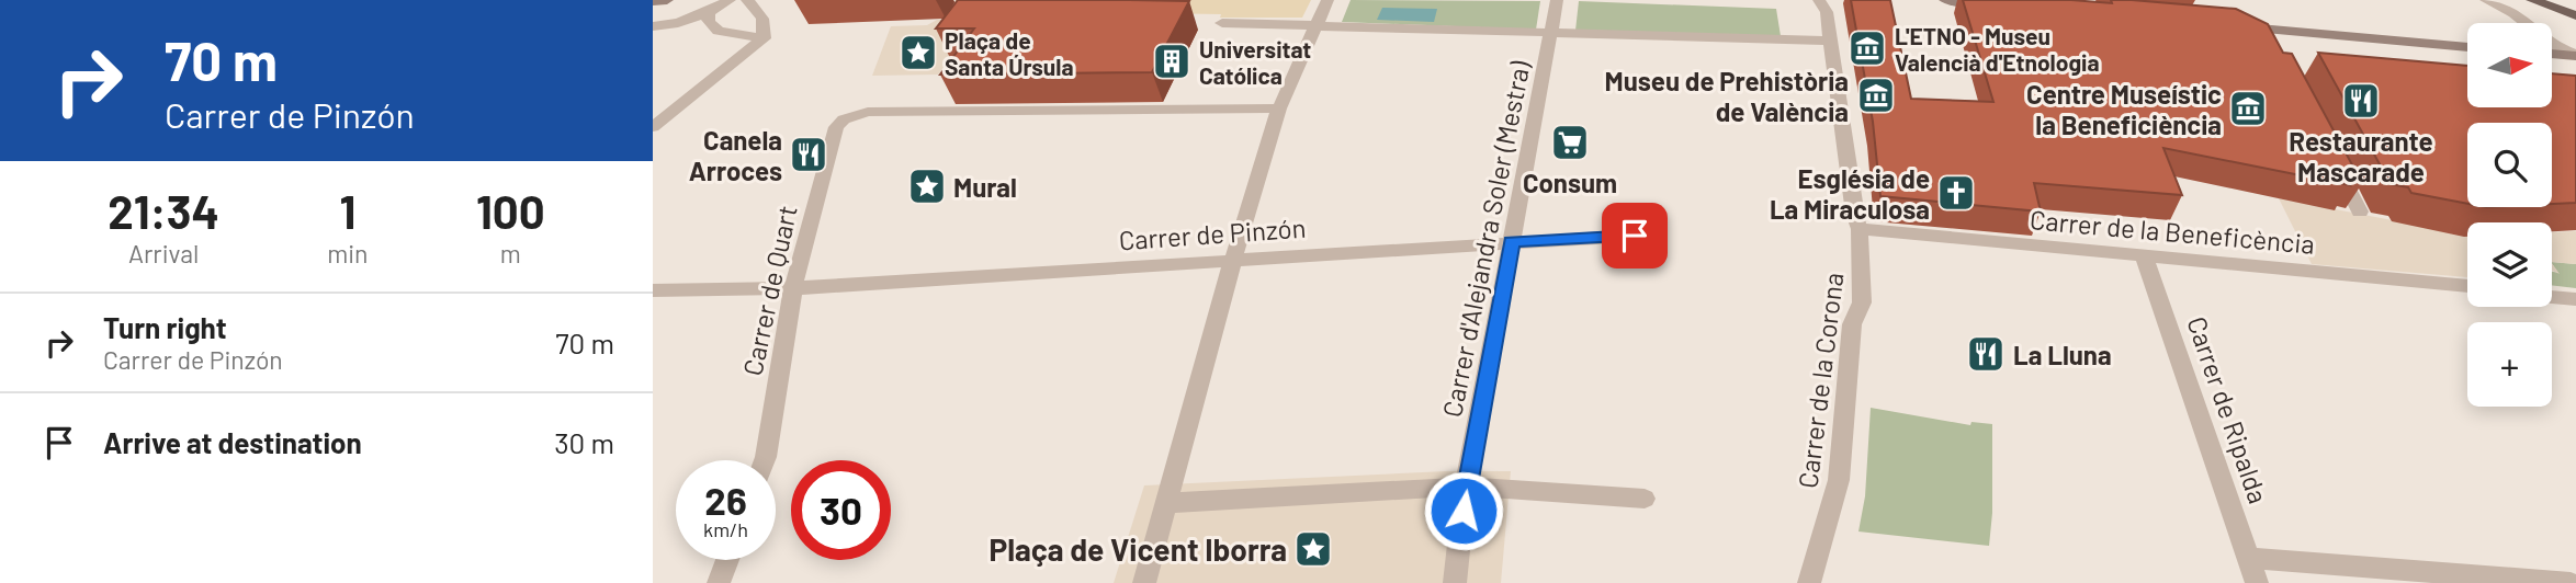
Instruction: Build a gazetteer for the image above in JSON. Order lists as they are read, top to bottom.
{
  "streets": {
    "street": [
      "Carrer de la Beneficència",
      "Carrer de Pinzón",
      "Carrer d'Alejandra Soler (Mestra)",
      "Carrer de Quart",
      "Carrer de la Corona",
      "Carrer de Ripalda"
    ]
  },
  "crossings": [
    ["Carrer de la Beneficència", "Carrer de la Corona"],
    ["Carrer de la Beneficència", "Carrer de Ripalda"],
    ["Carrer de Pinzón", "Carrer d'Alejandra Soler (Mestra)"],
    ["Carrer de Pinzón", "Carrer de Quart"]
  ],
  "places": {
    "museum": ["L'ETNO - Museu Valencià d'Etnologia", "Museu de Prehistòria de València", "Centre Museístic la Beneficiència"],
    "place": ["Plaça de Santa Úrsula", "Mural", "Plaça de Vicent Iborra"],
    "building": ["Universitat Católica"],
    "restaurant": ["Restaurante Mascarade", "Canela Arroces", "La Lluna"],
    "supermarket": ["Consum"],
    "church": ["Església de La Miraculosa"]
  },
  "north": "right",
  "page": {
    "turn": ["70 m", "Carrer de Pinzón"],
    "map_buttons": "+",
    "eta": [
      "21:34",
      "Arrival",
      "1",
      "min",
      "100",
      "m"
    ],
    "list": [
      {
        "name": "Turn right",
        "note": "Carrer de Pinzón",
        "value": "70 m"
      },
      {
        "name": "Arrive at destination",
        "value": "30 m"
      }
    ],
    "speed": "26 km/h",
    "limit": "30"
  }
}
